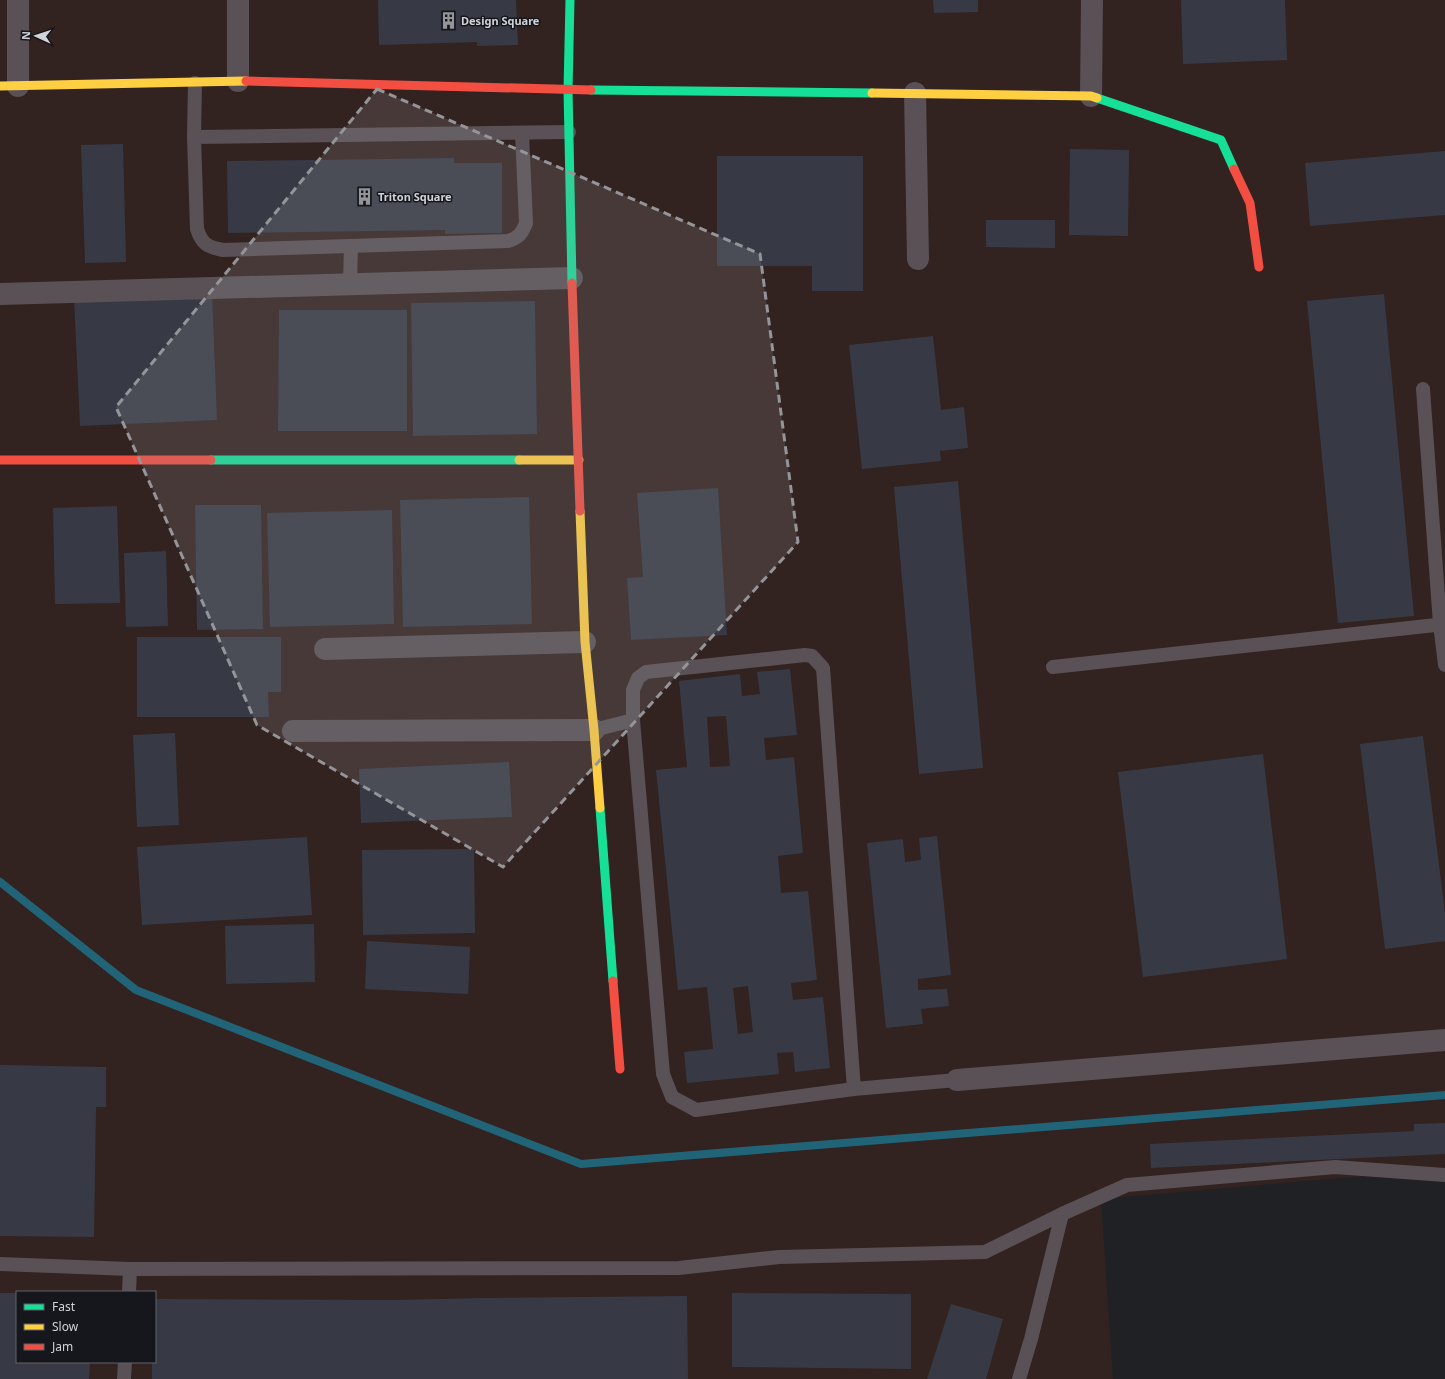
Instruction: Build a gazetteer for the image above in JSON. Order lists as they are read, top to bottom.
{
  "places": {
    "building": ["Design Square", "Triton Square"]
  },
  "legend": ["Fast", "Slow", "Jam"],
  "north": "left"
}
